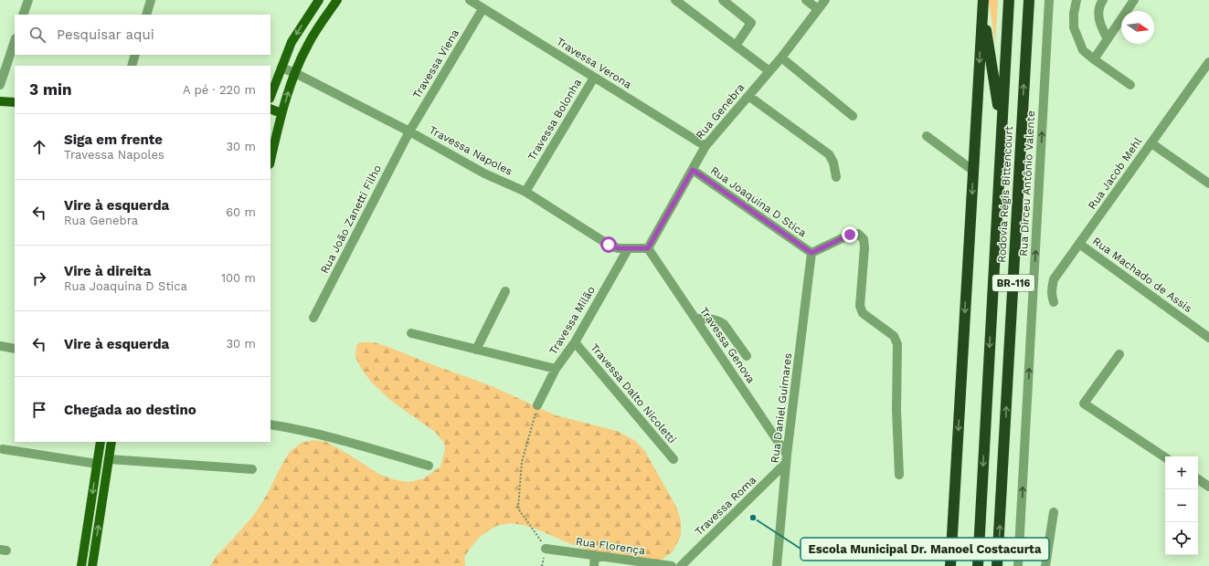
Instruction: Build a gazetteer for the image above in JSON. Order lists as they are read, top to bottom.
{
  "streets": {
    "highway": ["Rodovia Régis Bittencourt", "BR-116"],
    "street": [
      "Travessa Verona",
      "Travessa Viena",
      "Rua Genebra",
      "Travessa Bolonha",
      "Travessa Napoles",
      "Rua Jacob Mehl",
      "Rua Dirceu Antônio Valente",
      "Rua Joaquina D Stica",
      "Rua João Zanetti Filho",
      "Rua Machado de Assis",
      "Travessa Milão",
      "Travessa Genova",
      "Travessa Dalto Nicoletti",
      "Rua Daniel Guimares",
      "Travessa Roma",
      "Rua Florença"
    ]
  },
  "crossings": [
    ["Travessa Verona", "Travessa Viena"],
    ["Travessa Verona", "Rua Genebra"],
    ["Travessa Verona", "Travessa Bolonha"],
    ["Travessa Viena", "Travessa Napoles"],
    ["Travessa Viena", "Rua João Zanetti Filho"],
    ["Rua Genebra", "Travessa Napoles"],
    ["Rua Genebra", "Rua Joaquina D Stica"],
    ["Rua Genebra", "Travessa Genova"],
    ["Travessa Bolonha", "Travessa Napoles"],
    ["Travessa Napoles", "Rua João Zanetti Filho"],
    ["Travessa Napoles", "Travessa Milão"],
    ["Travessa Napoles", "Travessa Genova"],
    ["Rua Jacob Mehl", "Rua Machado de Assis"],
    ["Rua Joaquina D Stica", "Rua Daniel Guimares"],
    ["Travessa Milão", "Travessa Dalto Nicoletti"],
    ["Travessa Genova", "Rua Daniel Guimares"],
    ["Travessa Genova", "Travessa Roma"],
    ["Rua Daniel Guimares", "Travessa Roma"]
  ],
  "one_way": ["Rua Dirceu Antônio Valente"],
  "places": ["Escola Municipal Dr. Manoel Costacurta"],
  "north": "right",
  "page": {
    "search": "Pesquisar aqui",
    "heading": ["3 min", "A pé · 220 m"],
    "list": [
      ["Siga em frente", "Travessa Napoles", "30 m"],
      ["Vire à esquerda", "Rua Genebra", "60 m"],
      ["Vire à direita", "Rua Joaquina D Stica", "100 m"],
      ["Vire à esquerda", "30 m"],
      "Chegada ao destino"
    ],
    "map_buttons": ["+", "−"]
  }
}
